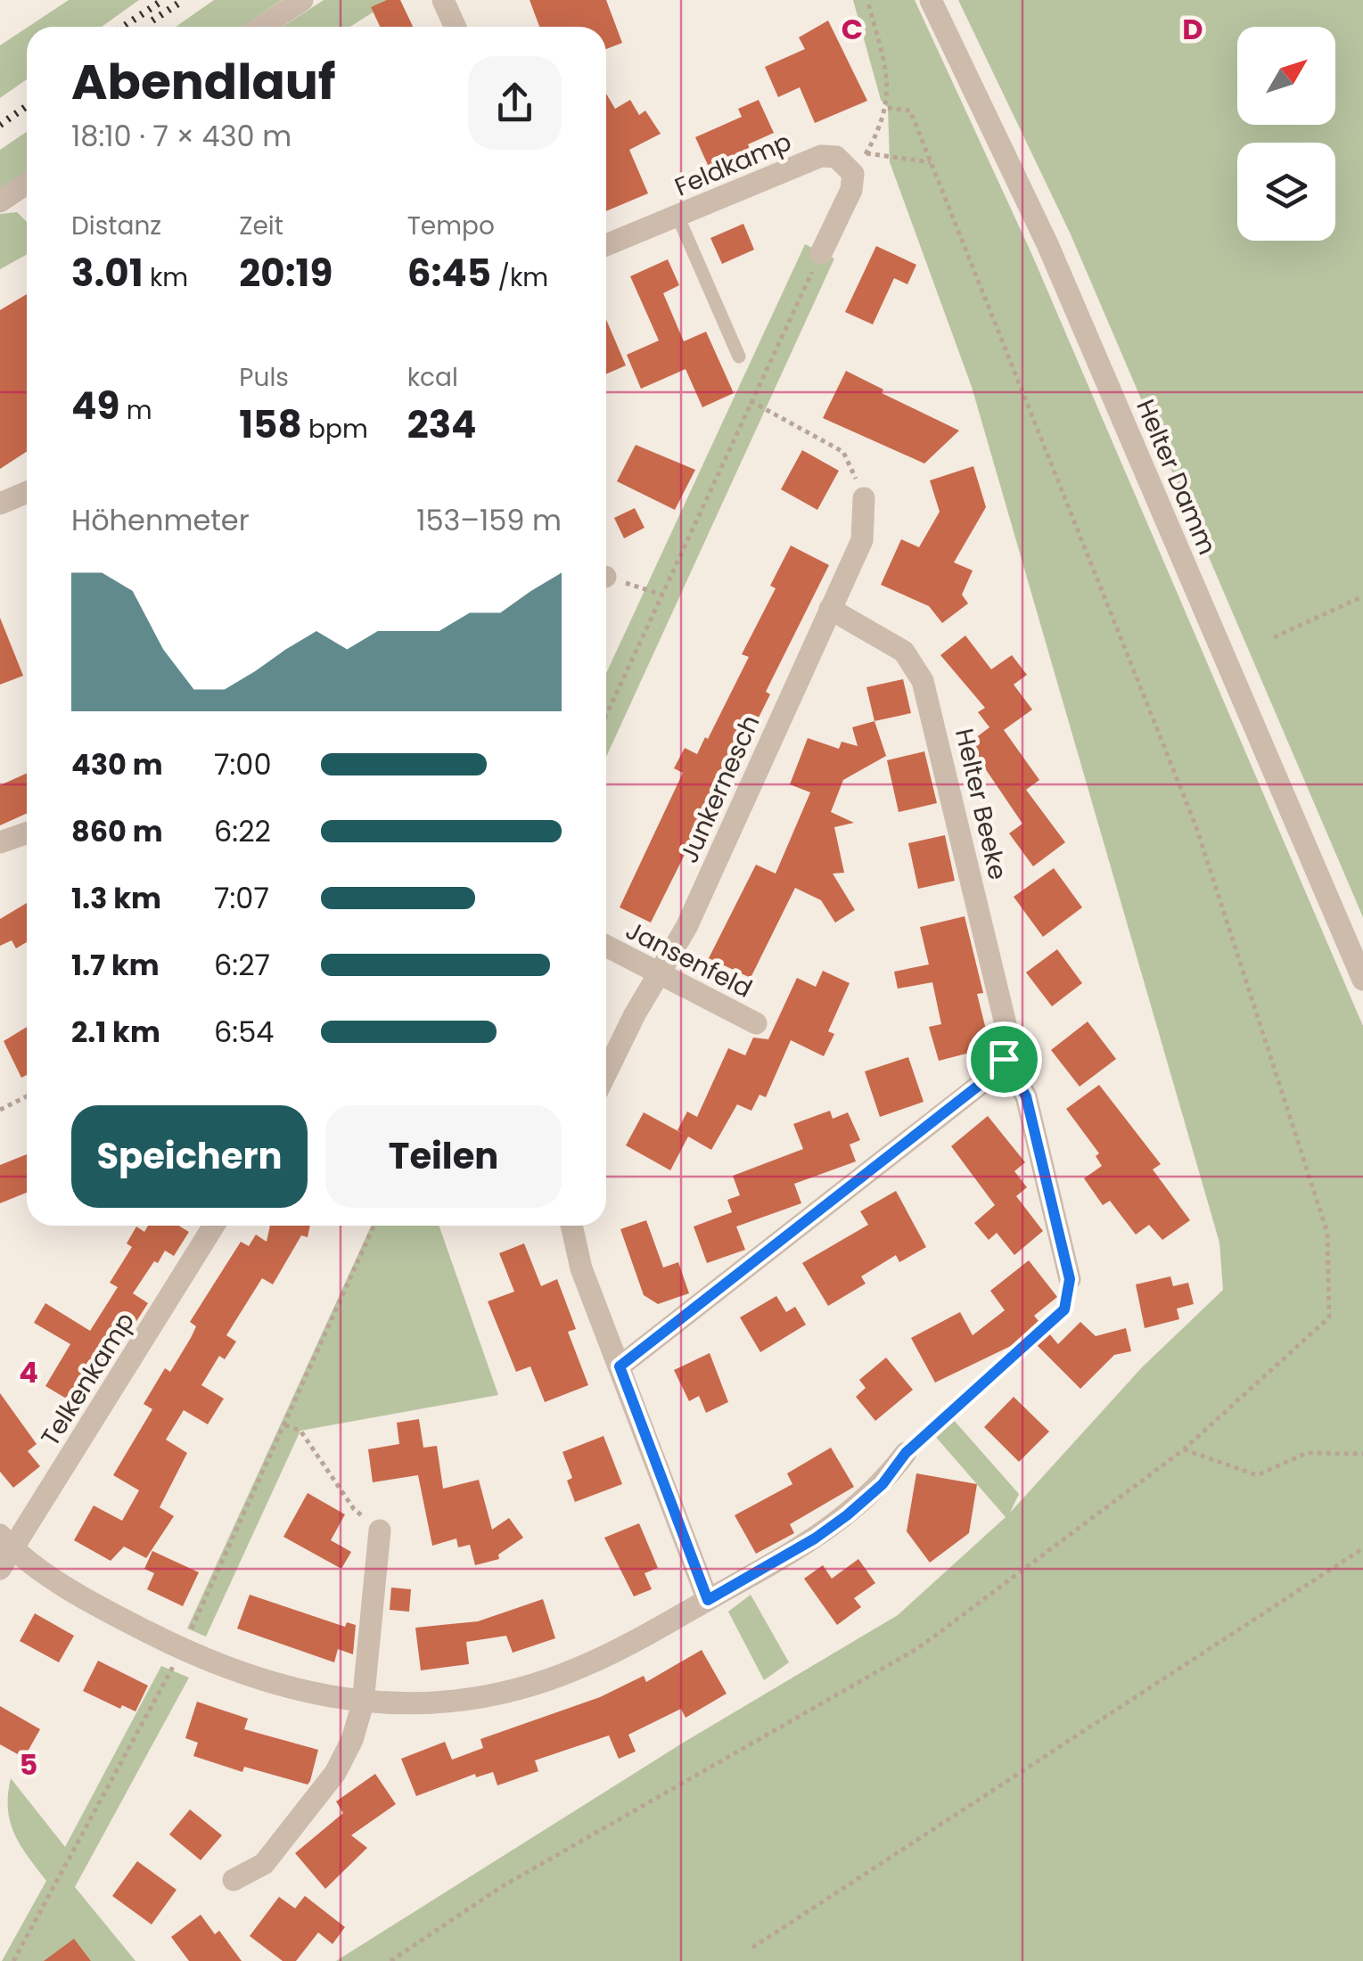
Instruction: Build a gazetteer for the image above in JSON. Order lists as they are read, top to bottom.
{
  "streets": {
    "street": [
      "Feldkamp",
      "Helter Damm",
      "Junkernesch",
      "Helter Beeke",
      "Jansenfeld",
      "Telkenkamp"
    ]
  },
  "crossings": [
    ["Junkernesch", "Helter Beeke"],
    ["Junkernesch", "Jansenfeld"]
  ],
  "north": "top right",
  "page": {
    "heading": ["Abendlauf", "18:10 · 7 × 430 m"],
    "stats": [
      ["Distanz", "3.01 km"],
      ["Zeit", "20:19"],
      ["Tempo", "6:45 /km"],
      ["49 m"],
      ["Puls", "158 bpm"],
      ["kcal", "234"]
    ],
    "chart": ["Höhenmeter", "153–159 m"],
    "list": [
      {
        "name": "430 m",
        "note": "7:00"
      },
      {
        "name": "860 m",
        "note": "6:22"
      },
      {
        "name": "1.3 km",
        "note": "7:07"
      },
      {
        "name": "1.7 km",
        "note": "6:27"
      },
      {
        "name": "2.1 km",
        "note": "6:54"
      }
    ],
    "buttons": ["Speichern", "Teilen"]
  },
  "grid": {
    "columns": ["C", "D"],
    "rows": ["4", "5"]
  }
}
